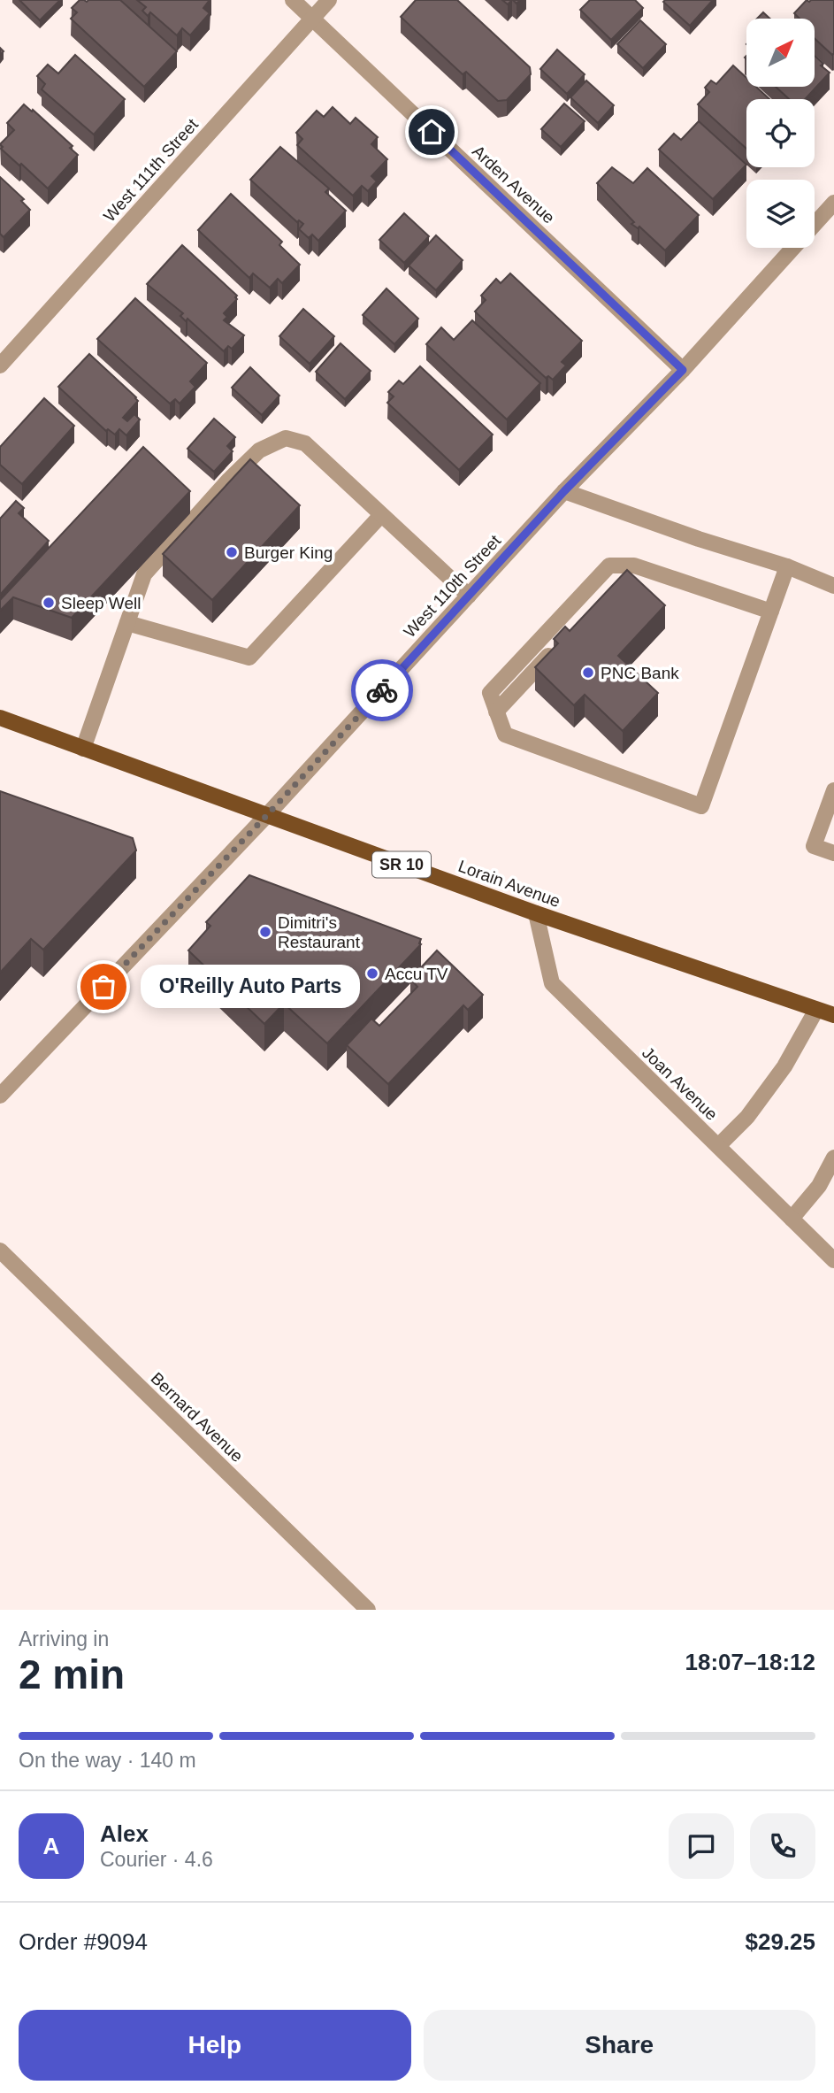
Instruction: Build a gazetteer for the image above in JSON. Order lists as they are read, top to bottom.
{
  "streets": {
    "main road": ["SR 10", "Lorain Avenue"],
    "street": [
      "West 111th Street",
      "Arden Avenue",
      "West 110th Street",
      "Joan Avenue",
      "Bernard Avenue"
    ]
  },
  "crossings": [
    ["West 111th Street", "Arden Avenue"],
    ["Arden Avenue", "West 110th Street"],
    ["West 110th Street", "Lorain Avenue"],
    ["Lorain Avenue", "Joan Avenue"]
  ],
  "places": [
    "Burger King",
    "Sleep Well",
    "PNC Bank",
    "Dimitri's Restaurant",
    "Accu TV",
    "O'Reilly Auto Parts"
  ],
  "north": "top right",
  "page": {
    "bubble": "O'Reilly Auto Parts",
    "heading": ["2 min", "Arriving in", "18:07–18:12"],
    "panel": [
      "Alex",
      "Courier · 4.6",
      "Order #9094",
      "$29.25"
    ],
    "bar": "On the way · 140 m",
    "round": "A",
    "buttons": ["Help", "Share"]
  }
}
